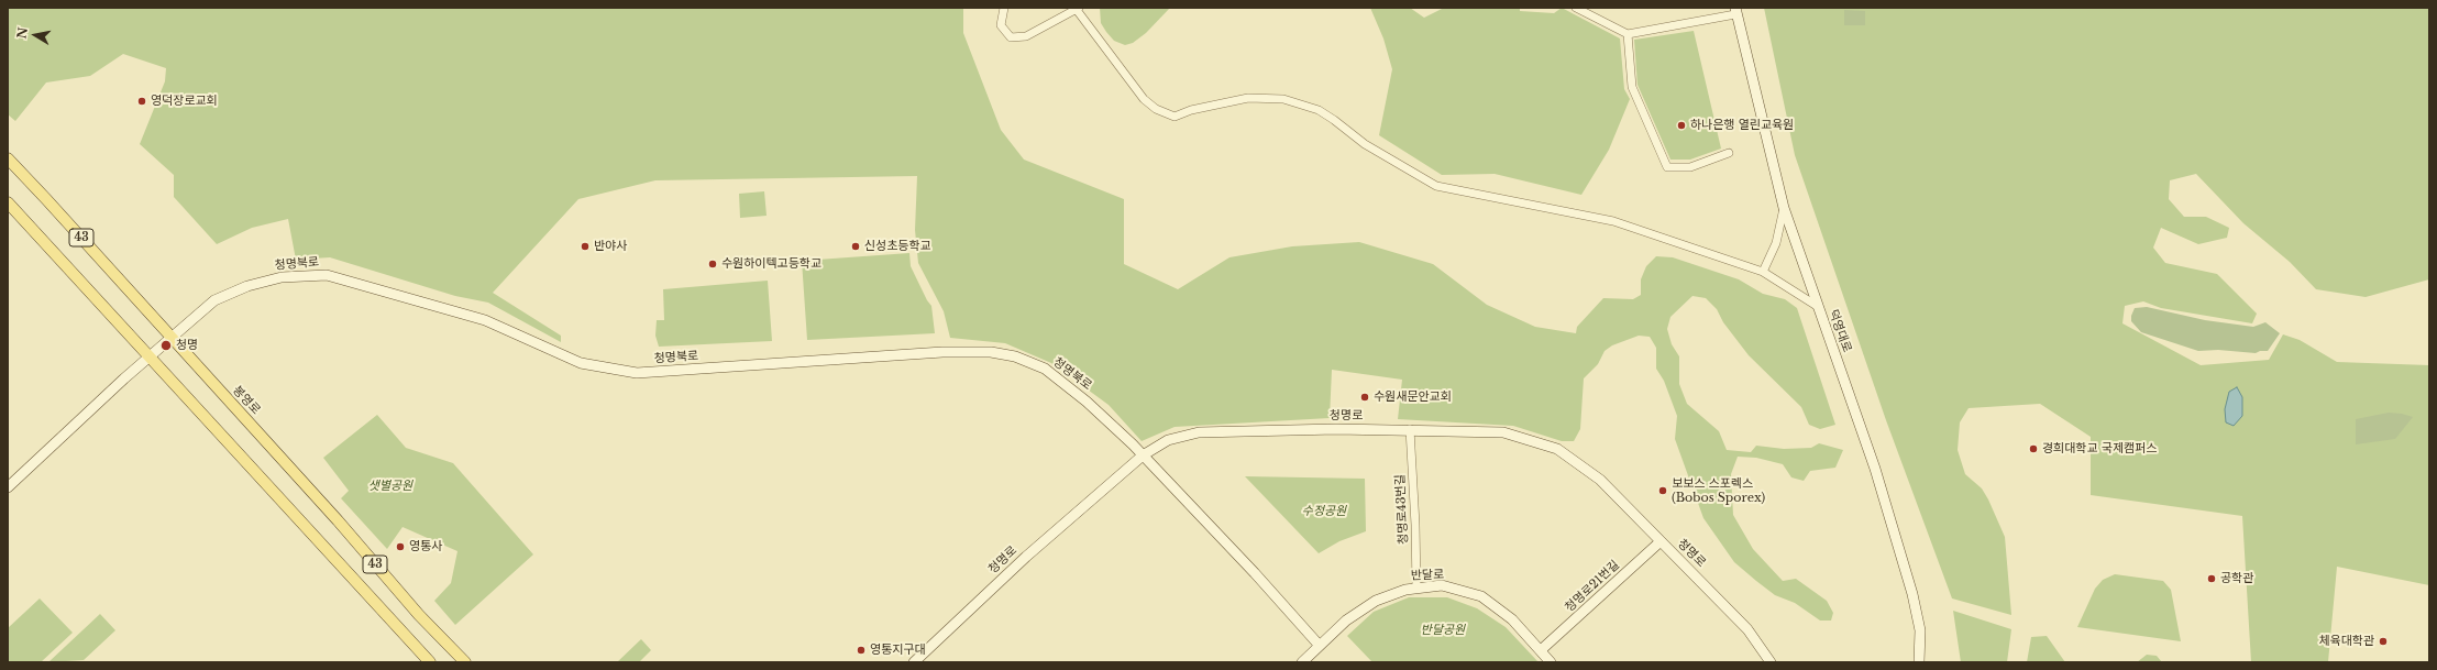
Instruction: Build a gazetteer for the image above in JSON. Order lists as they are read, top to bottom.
{
  "streets": {
    "main road": ["43", "봉영로"],
    "street": [
      "청명북로",
      "덕영대로",
      "청명로",
      "청명로43번길",
      "반달로",
      "청명로21번길"
    ]
  },
  "crossings": [
    ["43", "청명북로"],
    ["청명북로", "봉영로"],
    ["청명북로", "청명로"],
    ["청명북로", "반달로"],
    ["청명로", "청명로43번길"],
    ["청명로", "청명로21번길"],
    ["청명로43번길", "반달로"],
    ["반달로", "청명로21번길"]
  ],
  "parks": ["샛별공원", "수정공원", "반달공원"],
  "places": [
    "영덕장로교회",
    "하나은행 열린교육원",
    "반야사",
    "신성초등학교",
    "수원하이텍고등학교",
    "청명",
    "수원새문안교회",
    "경희대학교 국제캠퍼스",
    "보보스 스포렉스 (Bobos Sporex)",
    "영통사",
    "공학관",
    "체육대학관",
    "영통지구대"
  ],
  "north": "left"
}
